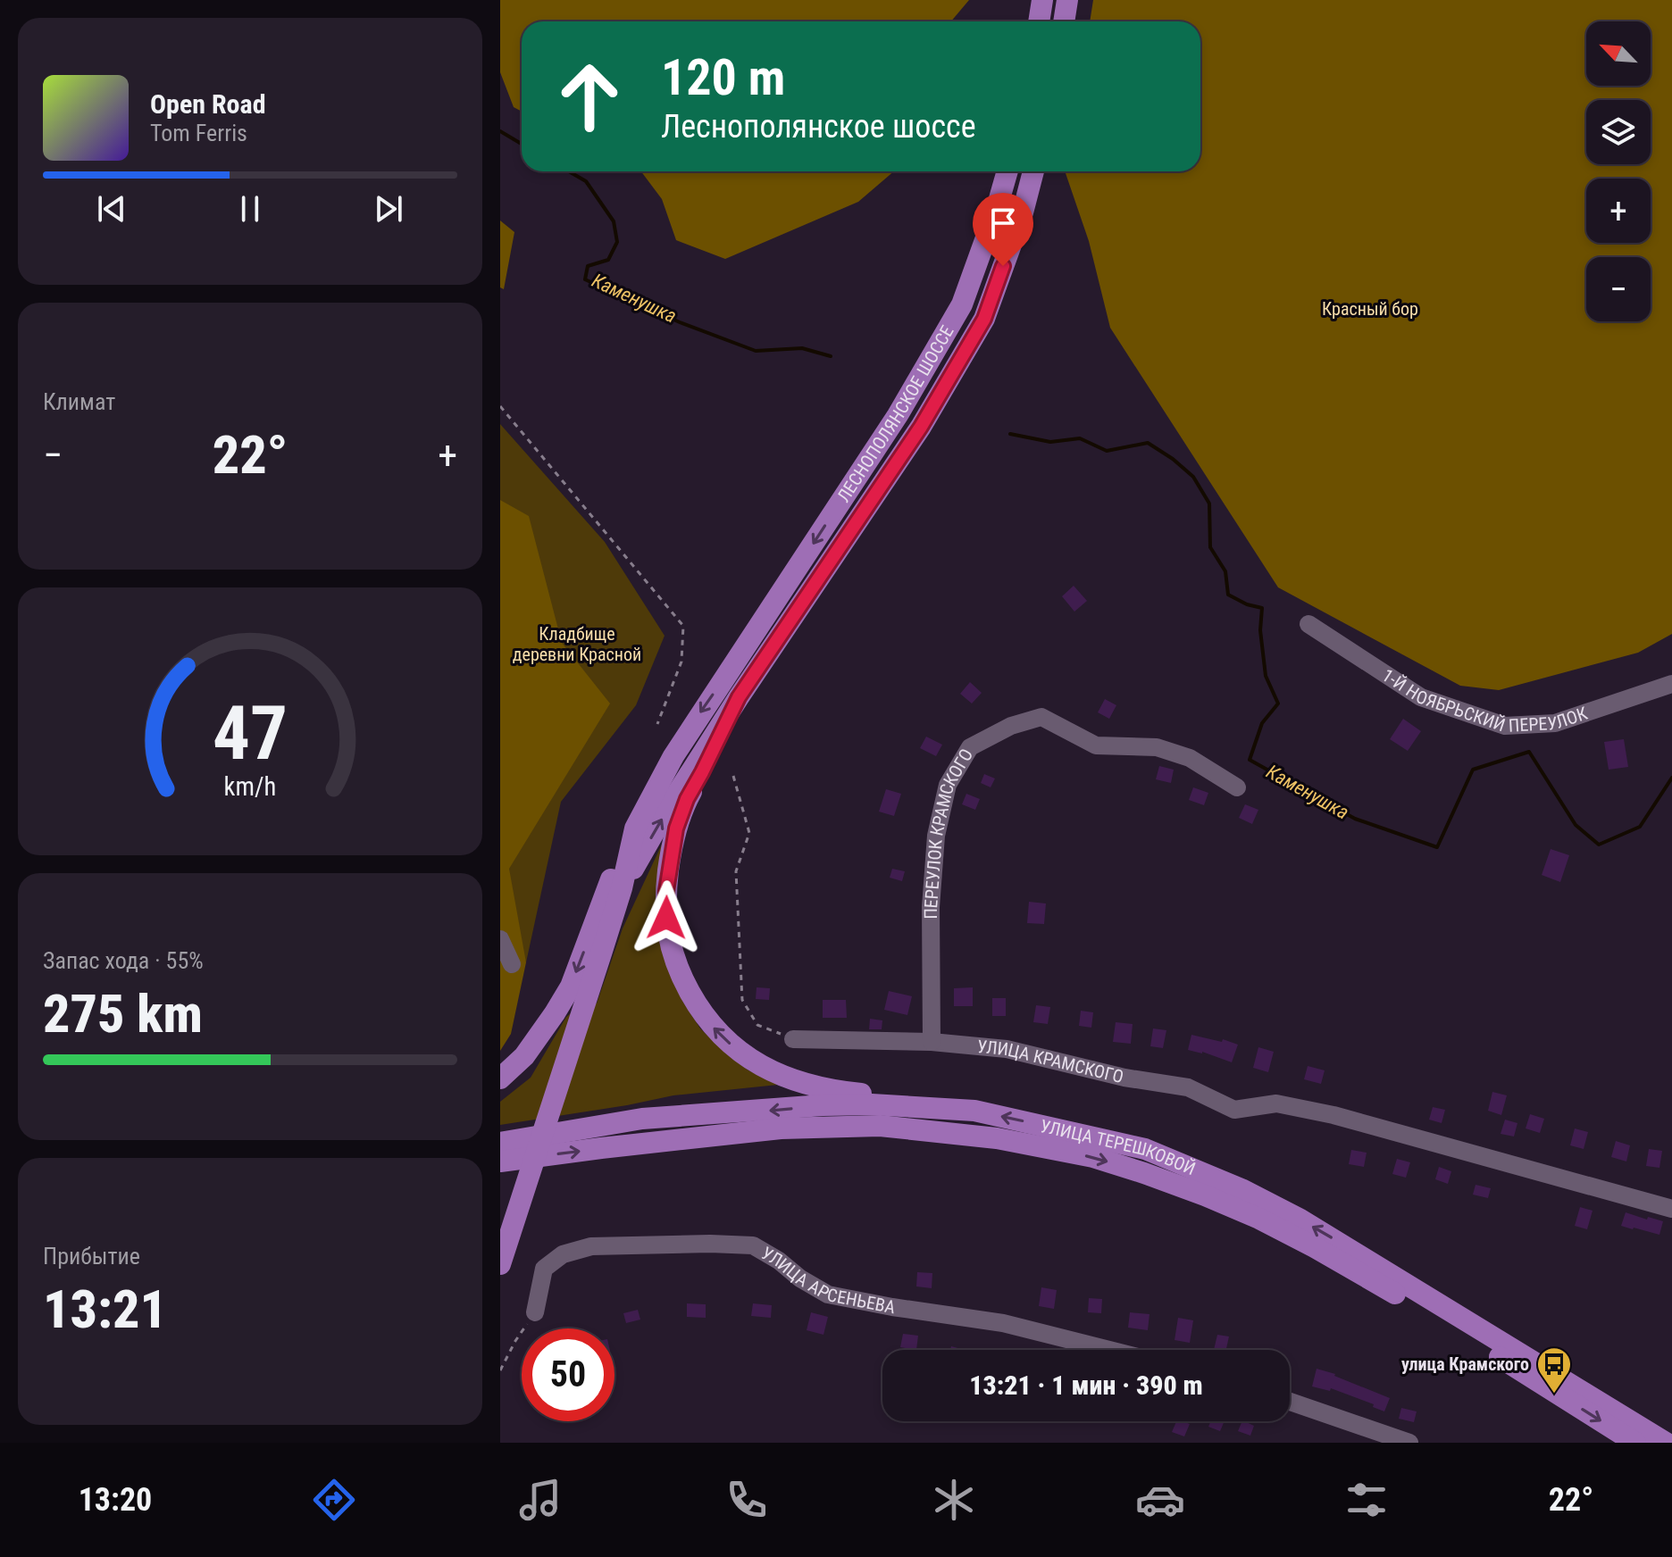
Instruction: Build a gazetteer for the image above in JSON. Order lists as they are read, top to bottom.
{
  "streets": {
    "main road": ["ЛЕСНОПОЛЯНСКОЕ ШОССЕ", "УЛИЦА ТЕРЕШКОВОЙ"],
    "street": [
      "1-Й НОЯБРЬСКИЙ ПЕРЕУЛОК",
      "ПЕРЕУЛОК КРАМСКОГО",
      "УЛИЦА КРАМСКОГО",
      "УЛИЦА АРСЕНЬЕВА"
    ]
  },
  "crossings": [
    ["ПЕРЕУЛОК КРАМСКОГО", "УЛИЦА КРАМСКОГО"]
  ],
  "water": ["Каменушка"],
  "parks": ["Красный бор", "Кладбище деревни Красной"],
  "places": {
    "bus stop": ["улица Крамского"]
  },
  "north": "top left",
  "page": {
    "map_buttons": ["+", "−"],
    "turn": ["120 m", "Леснополянское шоссе"],
    "song": ["Open Road", "Tom Ferris"],
    "tile": [
      "Климат",
      ["Запас хода · 55%", "275 km"],
      ["Прибытие", "13:21"]
    ],
    "heat": ["−", "22°", "+"],
    "limit": "50",
    "trip": "13:21 · 1 мин · 390 m",
    "tabs": ["13:20", "22°"],
    "gauge": ["47", "km/h"]
  }
}
